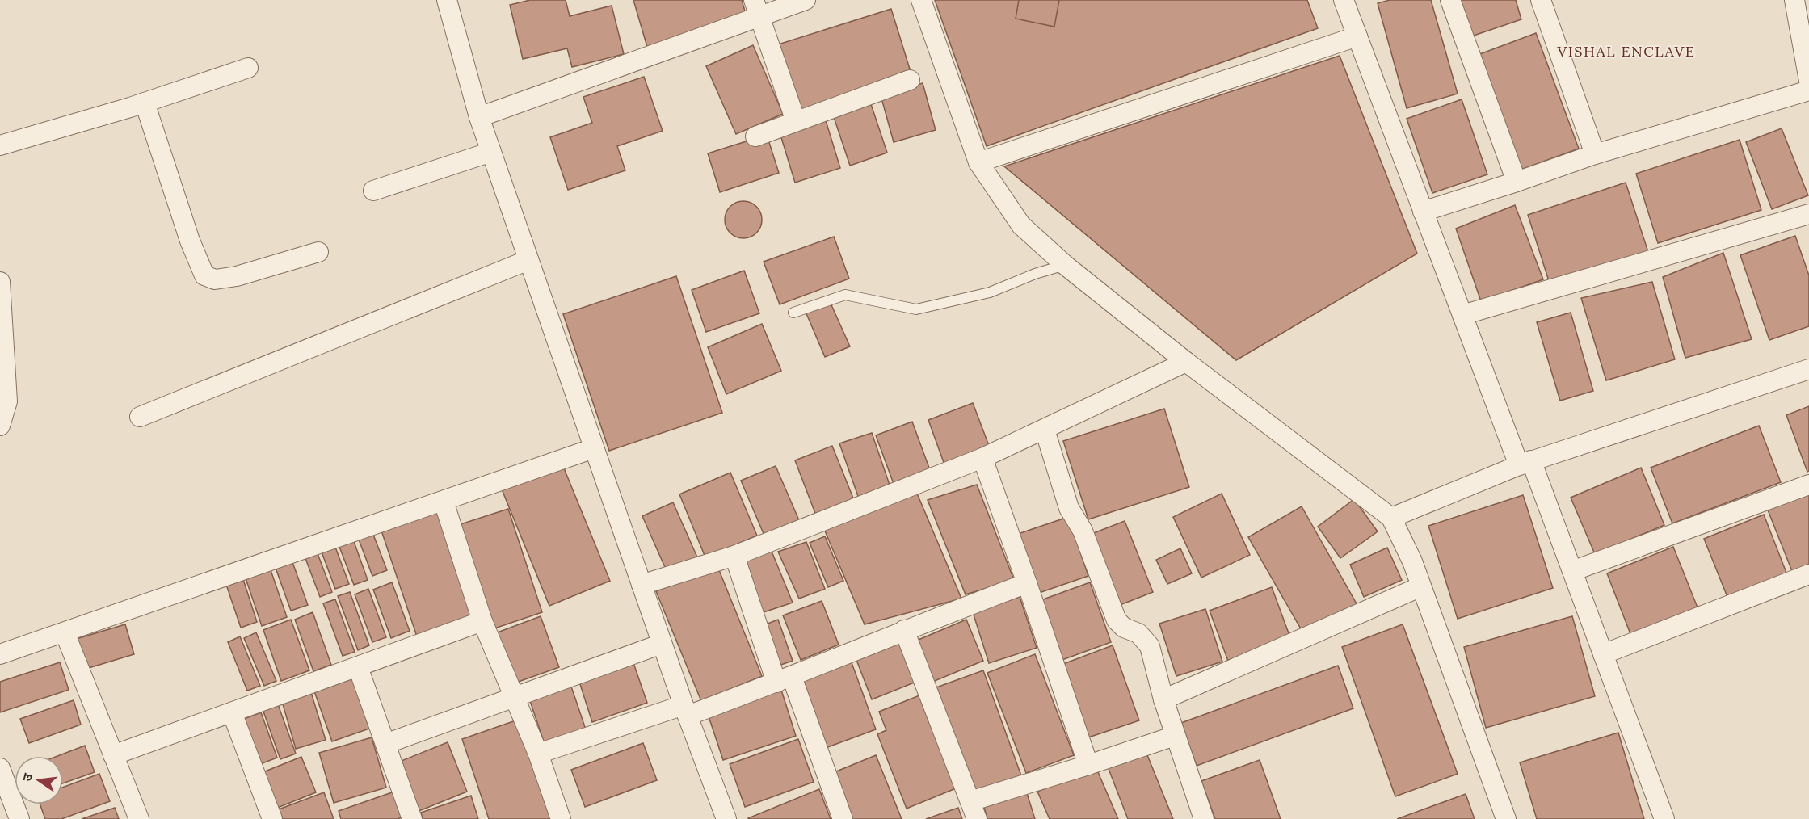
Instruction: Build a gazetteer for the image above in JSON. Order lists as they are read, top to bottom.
{
  "districts": ["VISHAL ENCLAVE"],
  "north": "left"
}
